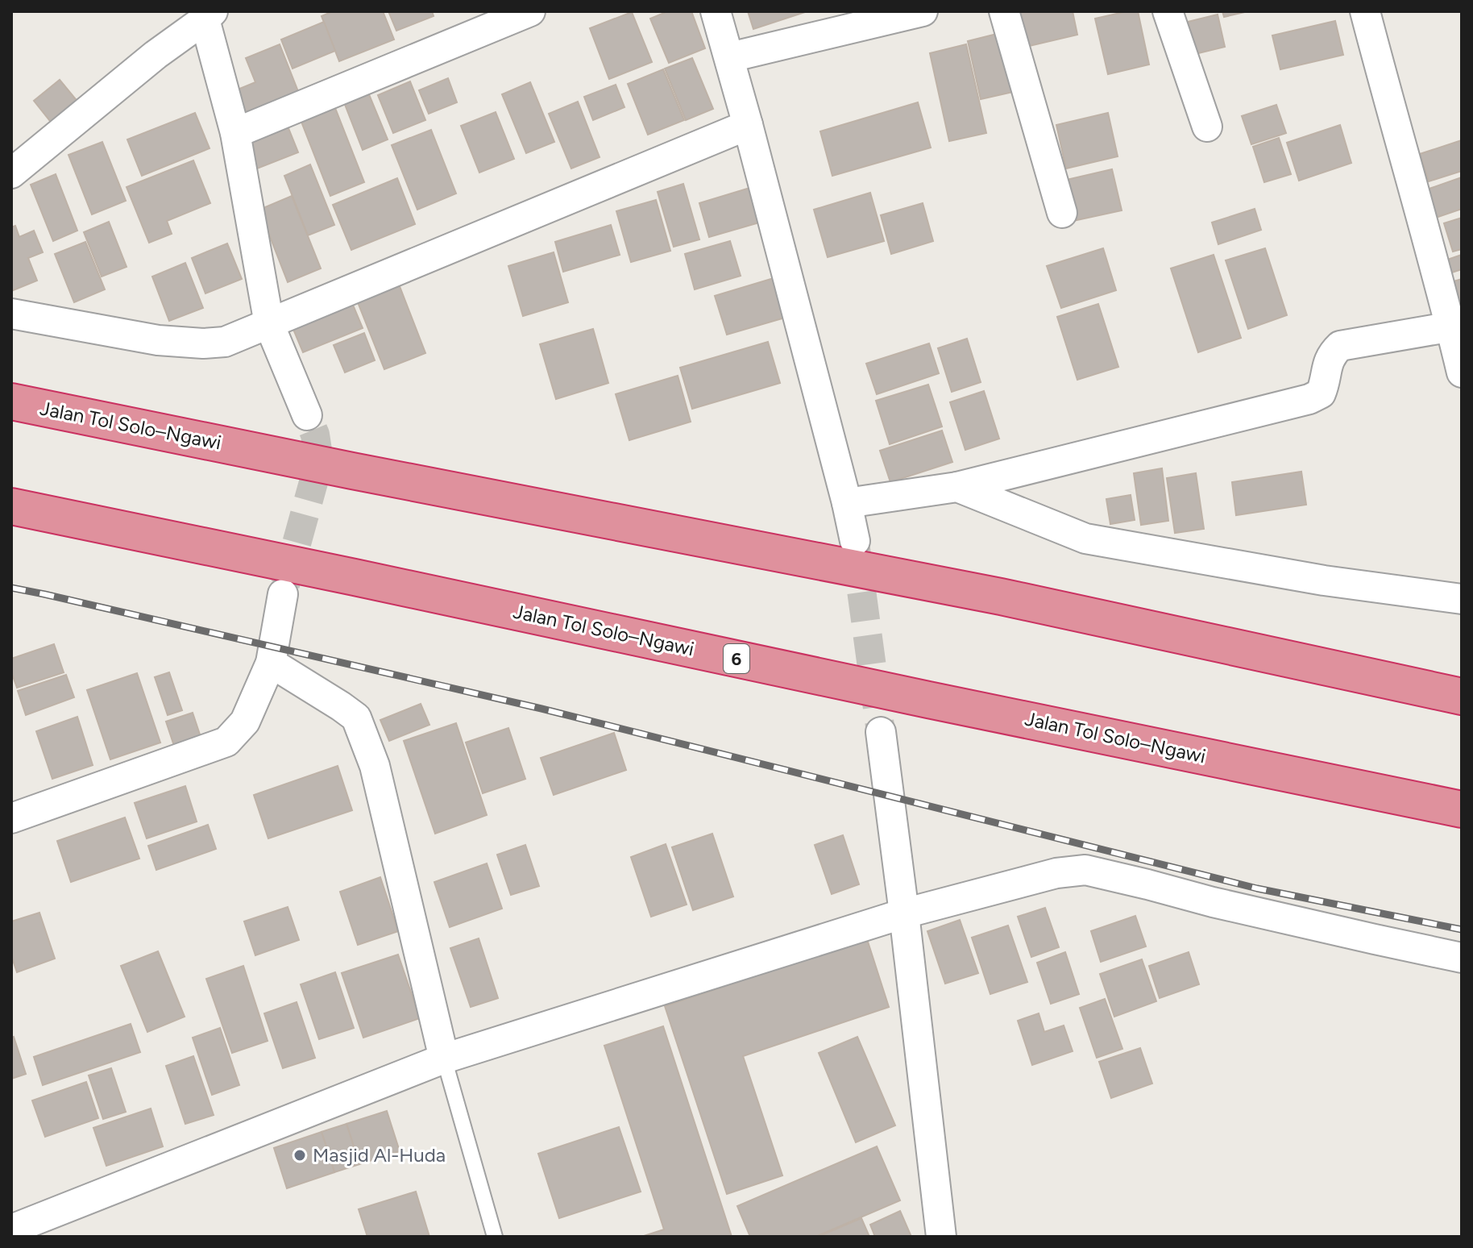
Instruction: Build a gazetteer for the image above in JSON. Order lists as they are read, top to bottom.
{
  "streets": {
    "highway": ["Jalan Tol Solo–Ngawi", "6"]
  },
  "places": ["Masjid Al-Huda"]
}
